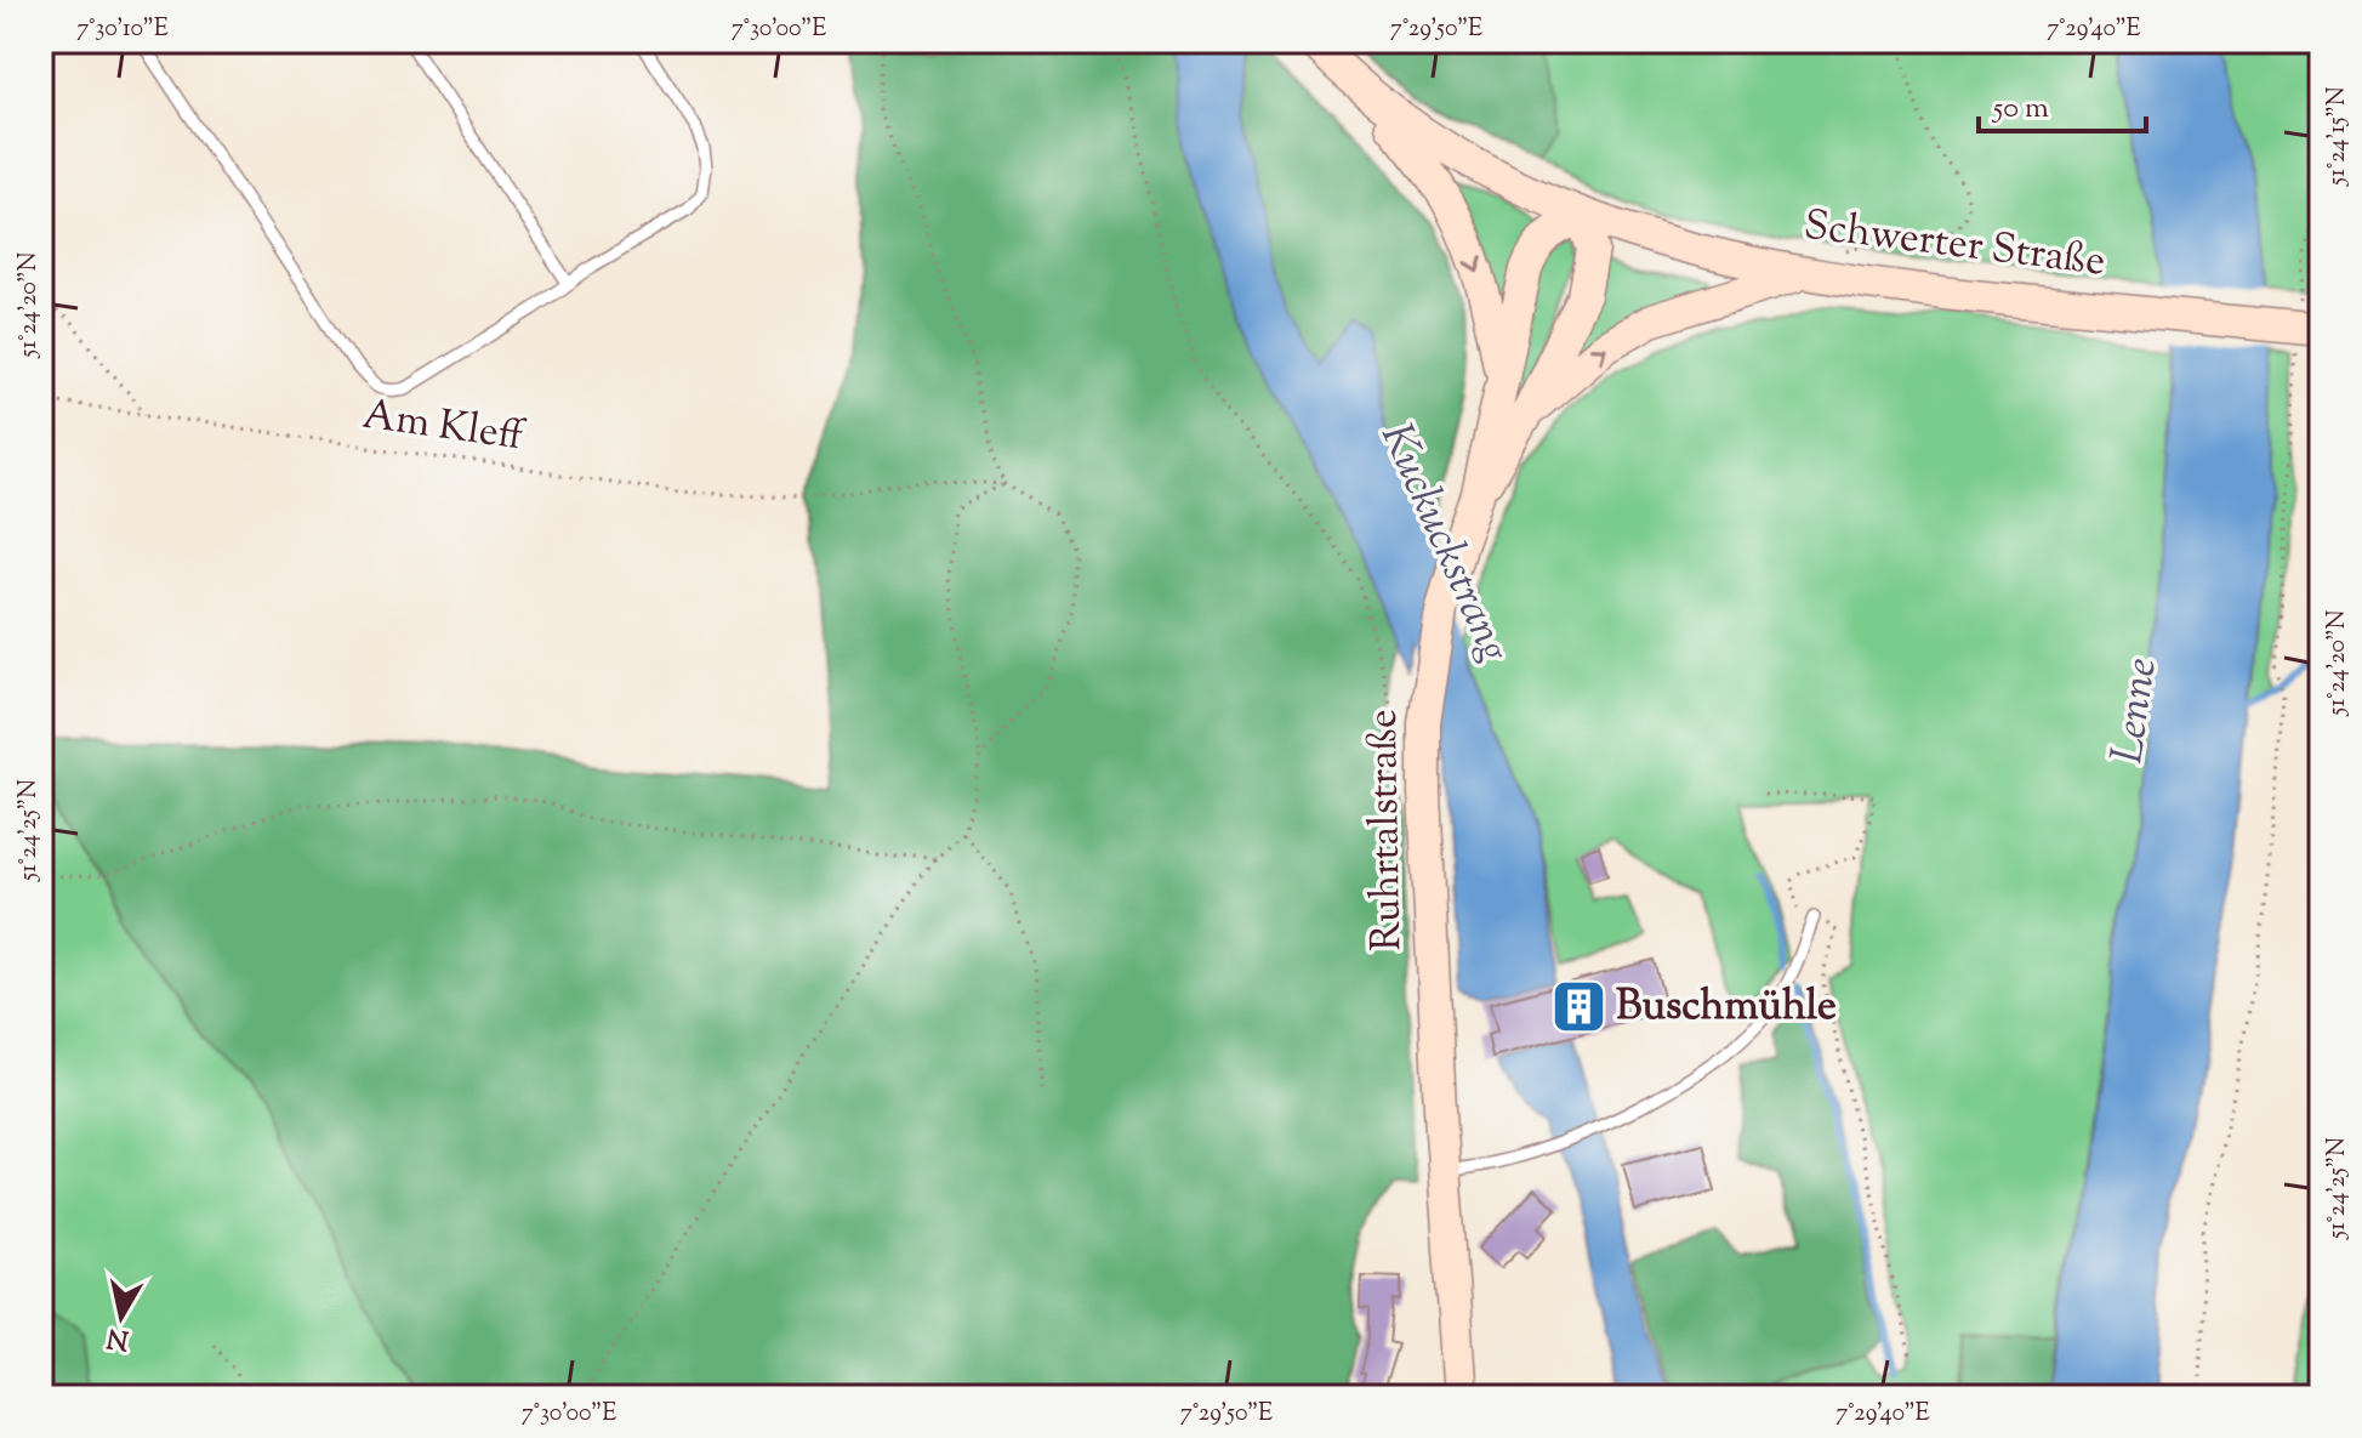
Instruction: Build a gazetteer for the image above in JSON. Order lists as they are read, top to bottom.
{
  "streets": {
    "main road": ["Schwerter Straße", "Ruhrtalstraße"],
    "path": ["Am Kleff"]
  },
  "crossings": [
    ["Schwerter Straße", "Ruhrtalstraße"]
  ],
  "water": ["Kuckuckstrang", "Lenne"],
  "places": {
    "building": ["Buschmühle"]
  },
  "scale_bar": "50 m",
  "north": "bottom",
  "coordinates": [
    "7°30'10\"E",
    "7°30'00\"E",
    "7°29'50\"E",
    "7°29'40\"E",
    "51°24'15\"N",
    "51°24'20\"N",
    "51°24'25\"N"
  ]
}
